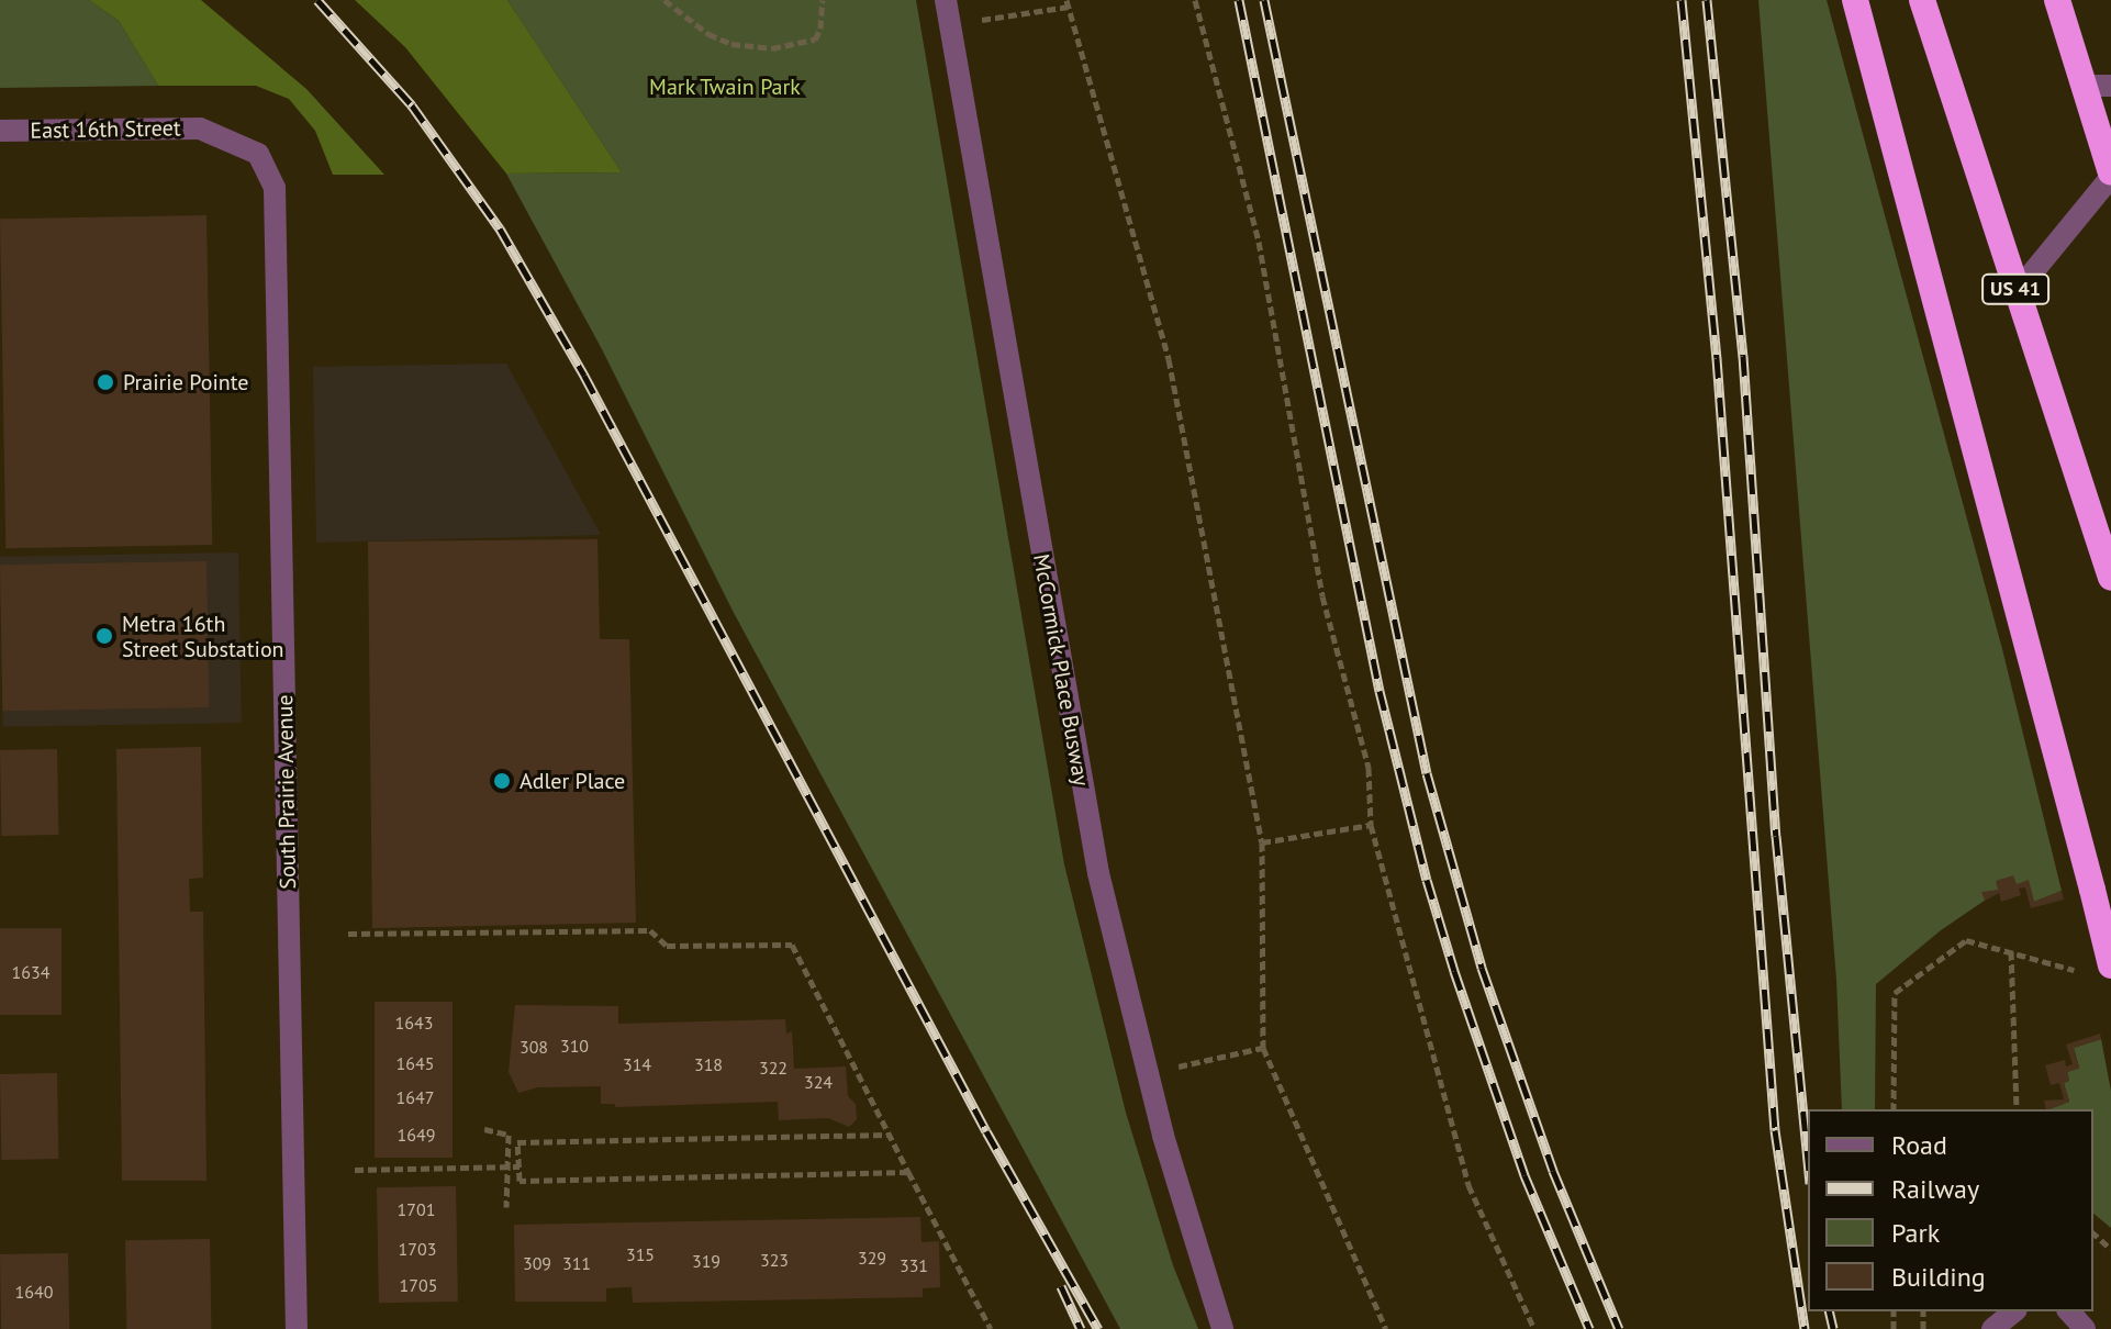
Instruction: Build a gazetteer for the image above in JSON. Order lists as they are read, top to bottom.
{
  "streets": {
    "highway": ["US 41"],
    "street": ["East 16th Street", "McCormick Place Busway", "South Prairie Avenue"]
  },
  "crossings": [
    ["East 16th Street", "South Prairie Avenue"]
  ],
  "parks": ["Mark Twain Park"],
  "places": ["Prairie Pointe", "Metra 16th Street Substation", "Adler Place"],
  "house_numbers": [
    "1634",
    "1643",
    "310",
    "308",
    "1645",
    "314",
    "318",
    "322",
    "324",
    "1647",
    "1649",
    "1701",
    "1703",
    "315",
    "329",
    "323",
    "319",
    "309",
    "311",
    "331",
    "1705",
    "1640"
  ],
  "legend": [
    "Road",
    "Railway",
    "Park",
    "Building"
  ]
}
